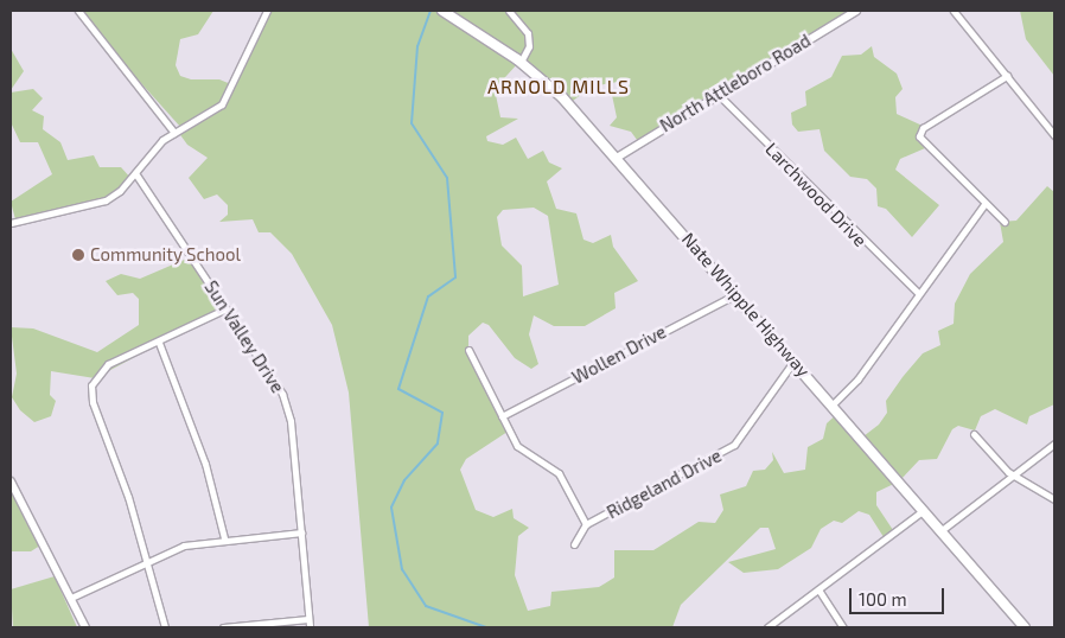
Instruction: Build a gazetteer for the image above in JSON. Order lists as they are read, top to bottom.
{
  "streets": {
    "main road": ["Nate Whipple Highway"],
    "street": [
      "North Attleboro Road",
      "Larchwood Drive",
      "Sun Valley Drive",
      "Wollen Drive",
      "Ridgeland Drive"
    ]
  },
  "crossings": [
    ["North Attleboro Road", "Larchwood Drive"],
    ["North Attleboro Road", "Nate Whipple Highway"],
    ["Nate Whipple Highway", "Wollen Drive"],
    ["Nate Whipple Highway", "Ridgeland Drive"]
  ],
  "districts": ["ARNOLD MILLS"],
  "places": ["Community School"],
  "scale_bar": "100 m"
}
